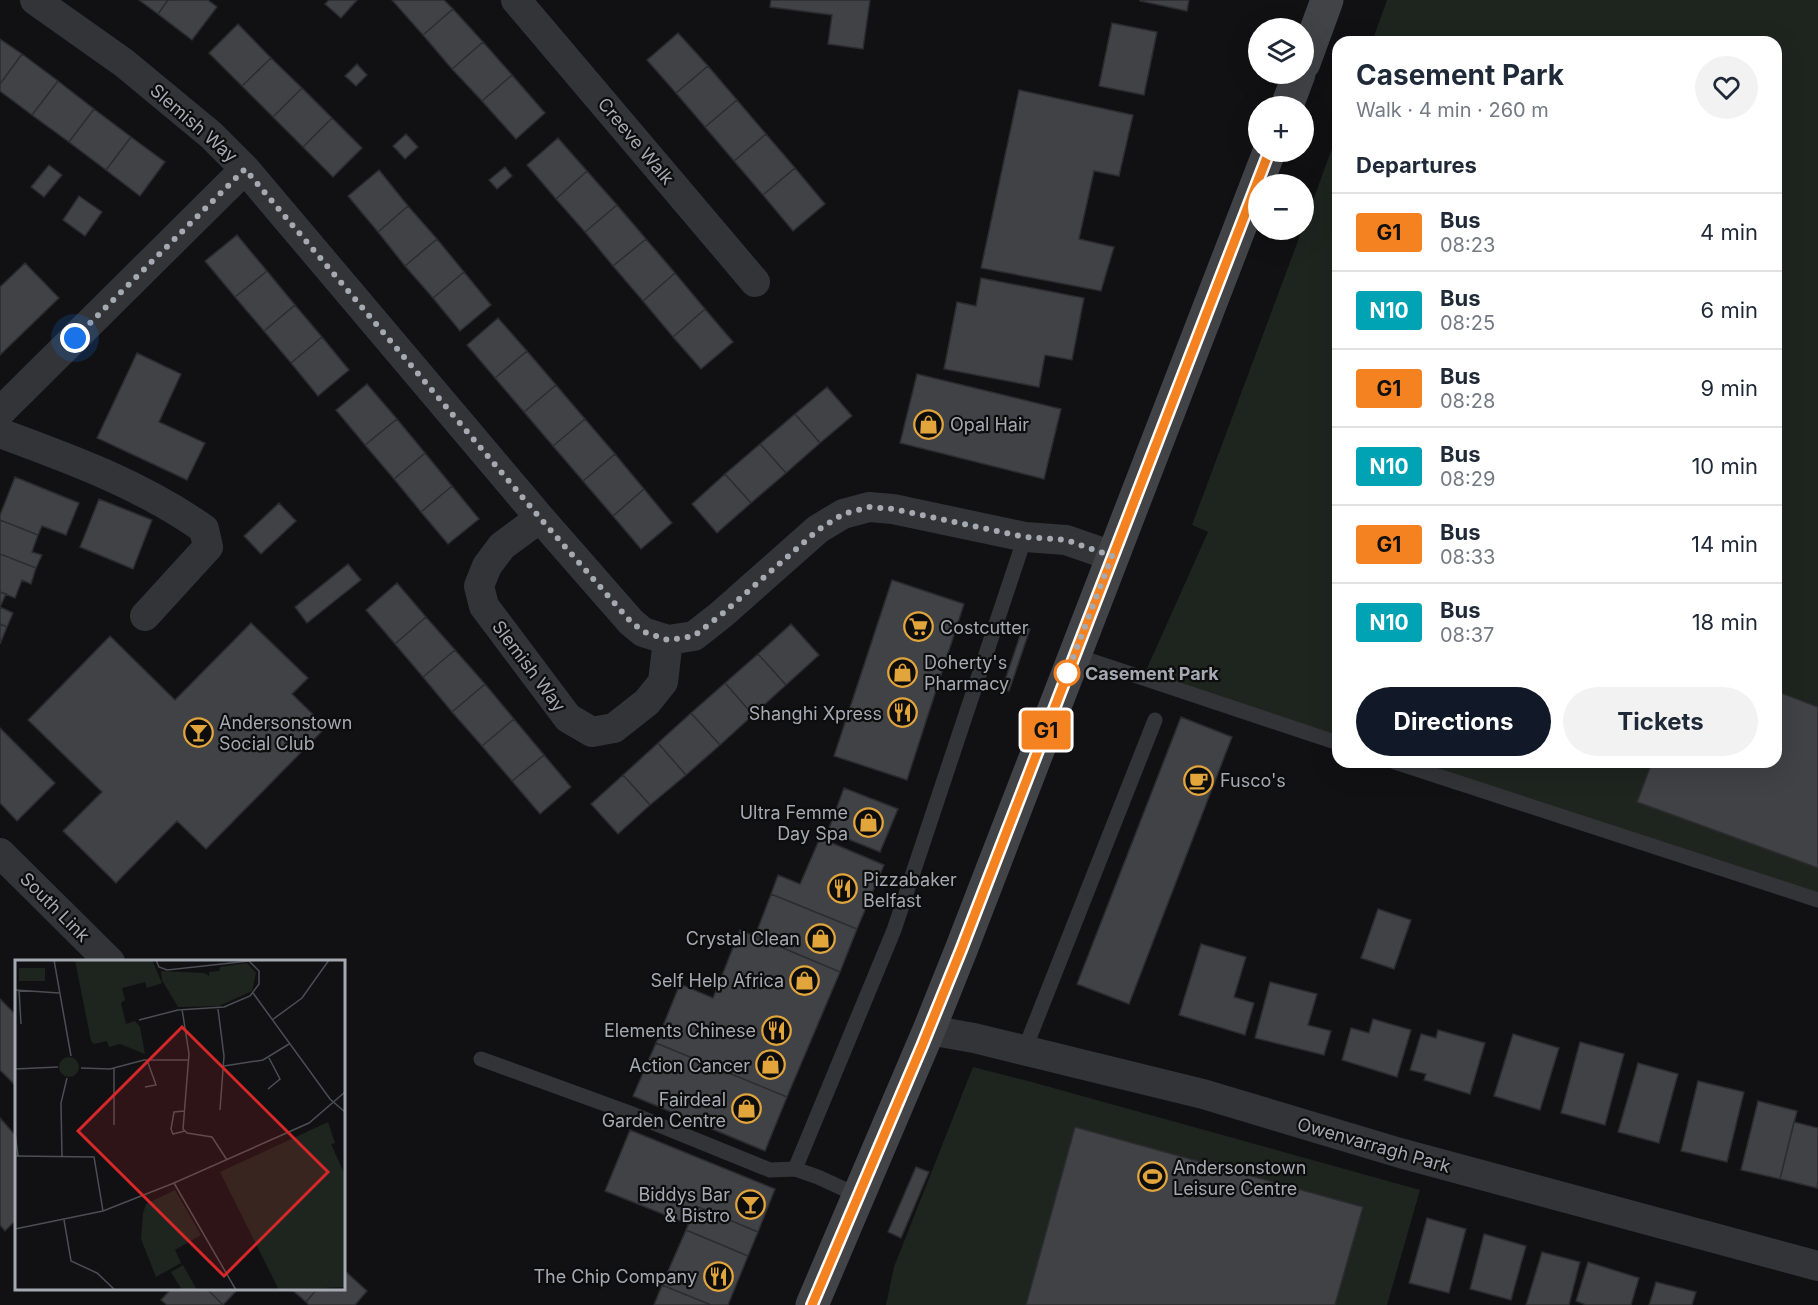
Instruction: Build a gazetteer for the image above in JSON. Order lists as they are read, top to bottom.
{
  "streets": {
    "street": [
      "Slemish Way",
      "Creeve Walk",
      "South Link",
      "Owenvarragh Park"
    ]
  },
  "places": {
    "shop": [
      "Opal Hair",
      "Doherty's Pharmacy",
      "Ultra Femme Day Spa",
      "Crystal Clean",
      "Self Help Africa",
      "Action Cancer",
      "Fairdeal Garden Centre"
    ],
    "supermarket": ["Costcutter"],
    "other": ["Casement Park"],
    "restaurant": [
      "Shanghi Xpress",
      "Pizzabaker Belfast",
      "Elements Chinese",
      "The Chip Company"
    ],
    "bar": ["Andersonstown Social Club", "Biddys Bar & Bistro"],
    "cafe": ["Fusco's"],
    "sports": ["Andersonstown Leisure Centre"]
  },
  "lines": ["bus line G1"],
  "page": {
    "on_map": "G1",
    "map_buttons": ["+", "−"],
    "heading": [
      ["Casement Park", "Walk · 4 min · 260 m"],
      "Departures"
    ],
    "list": [
      {
        "mark": "G1",
        "name": "Bus",
        "note": "08:23",
        "value": "4 min"
      },
      {
        "mark": "N10",
        "name": "Bus",
        "note": "08:25",
        "value": "6 min"
      },
      {
        "mark": "G1",
        "name": "Bus",
        "note": "08:28",
        "value": "9 min"
      },
      {
        "mark": "N10",
        "name": "Bus",
        "note": "08:29",
        "value": "10 min"
      },
      {
        "mark": "G1",
        "name": "Bus",
        "note": "08:33",
        "value": "14 min"
      },
      {
        "mark": "N10",
        "name": "Bus",
        "note": "08:37",
        "value": "18 min"
      }
    ],
    "buttons": ["Directions", "Tickets"]
  }
}
